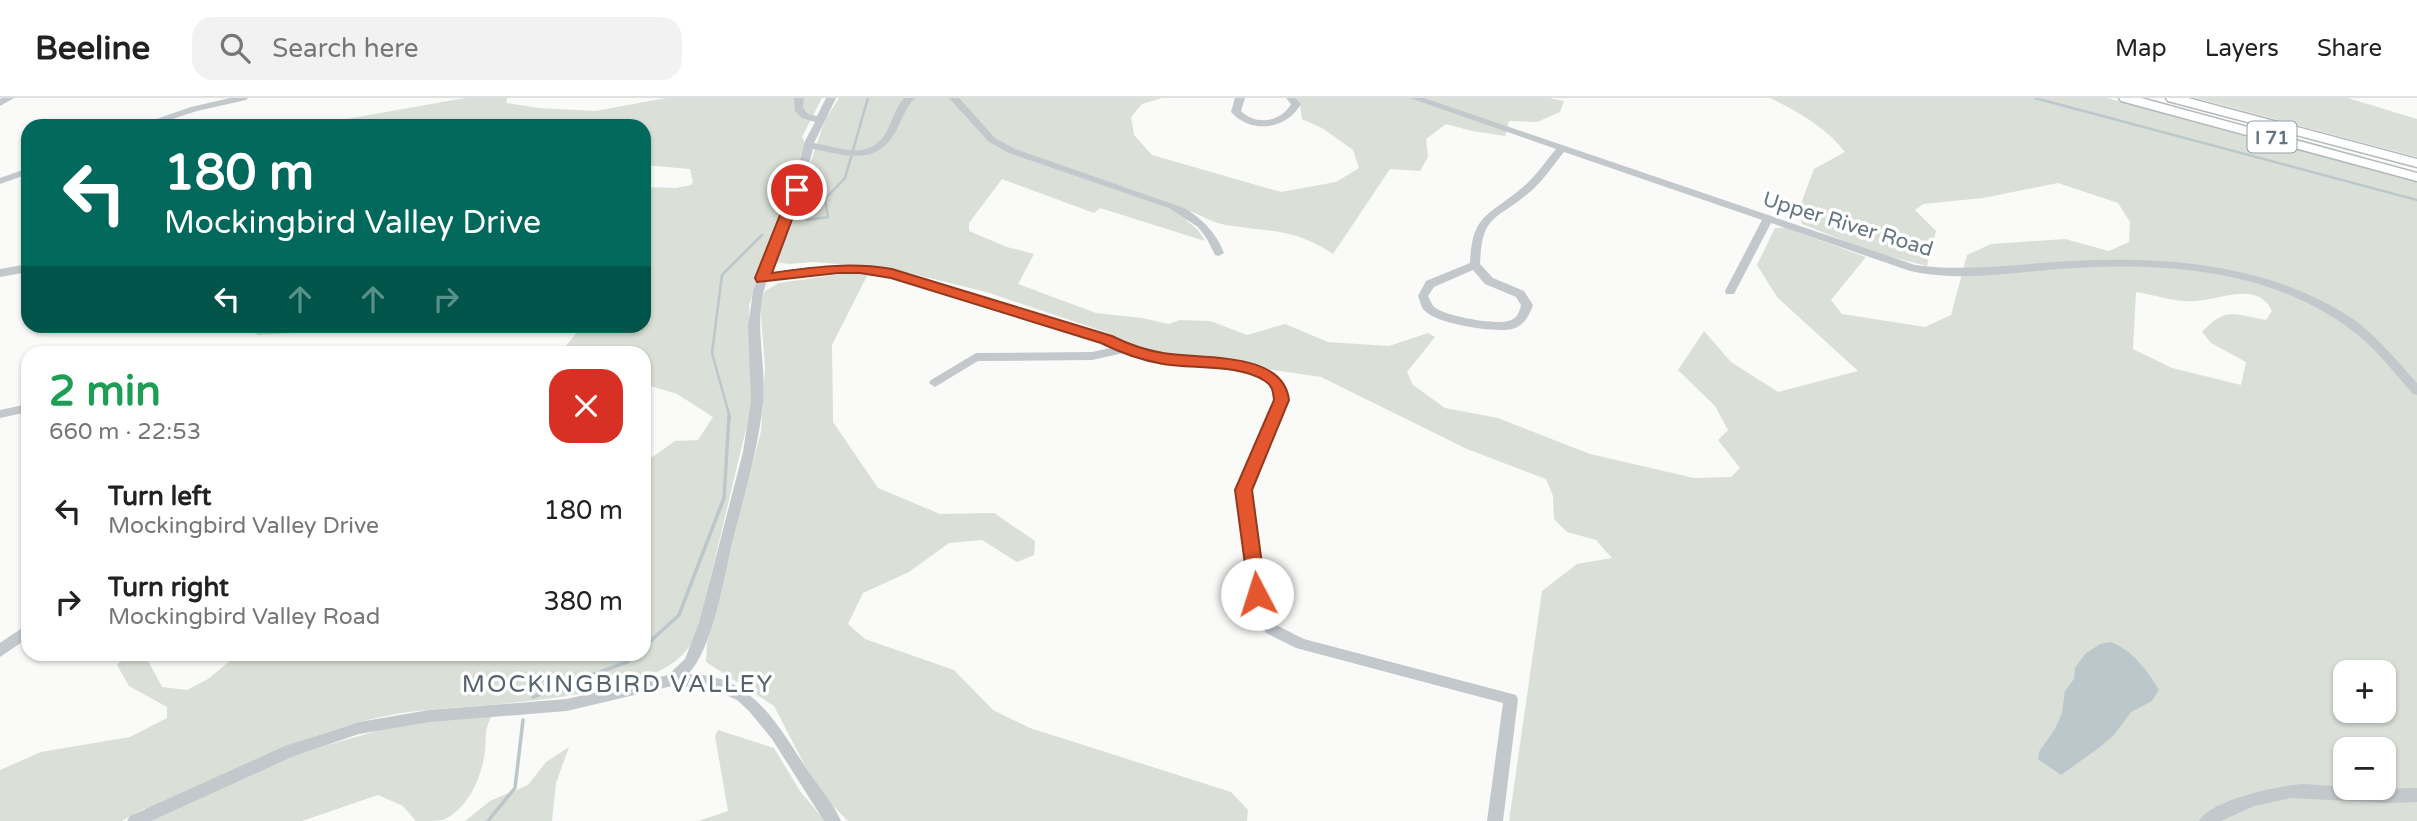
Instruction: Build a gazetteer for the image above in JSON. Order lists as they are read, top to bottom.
{
  "streets": {
    "highway": ["I 71"],
    "street": ["Upper River Road"]
  },
  "districts": ["MOCKINGBIRD VALLEY"],
  "page": {
    "header": "Beeline",
    "search": "Search here",
    "nav": ["Map", "Layers", "Share"],
    "turn": ["180 m", "Mockingbird Valley Drive"],
    "heading": ["2 min", "660 m · 22:53"],
    "list": [
      {
        "name": "Turn left",
        "note": "Mockingbird Valley Drive",
        "value": "180 m"
      },
      {
        "name": "Turn right",
        "note": "Mockingbird Valley Road",
        "value": "380 m"
      }
    ],
    "map_buttons": ["+", "−"]
  }
}
